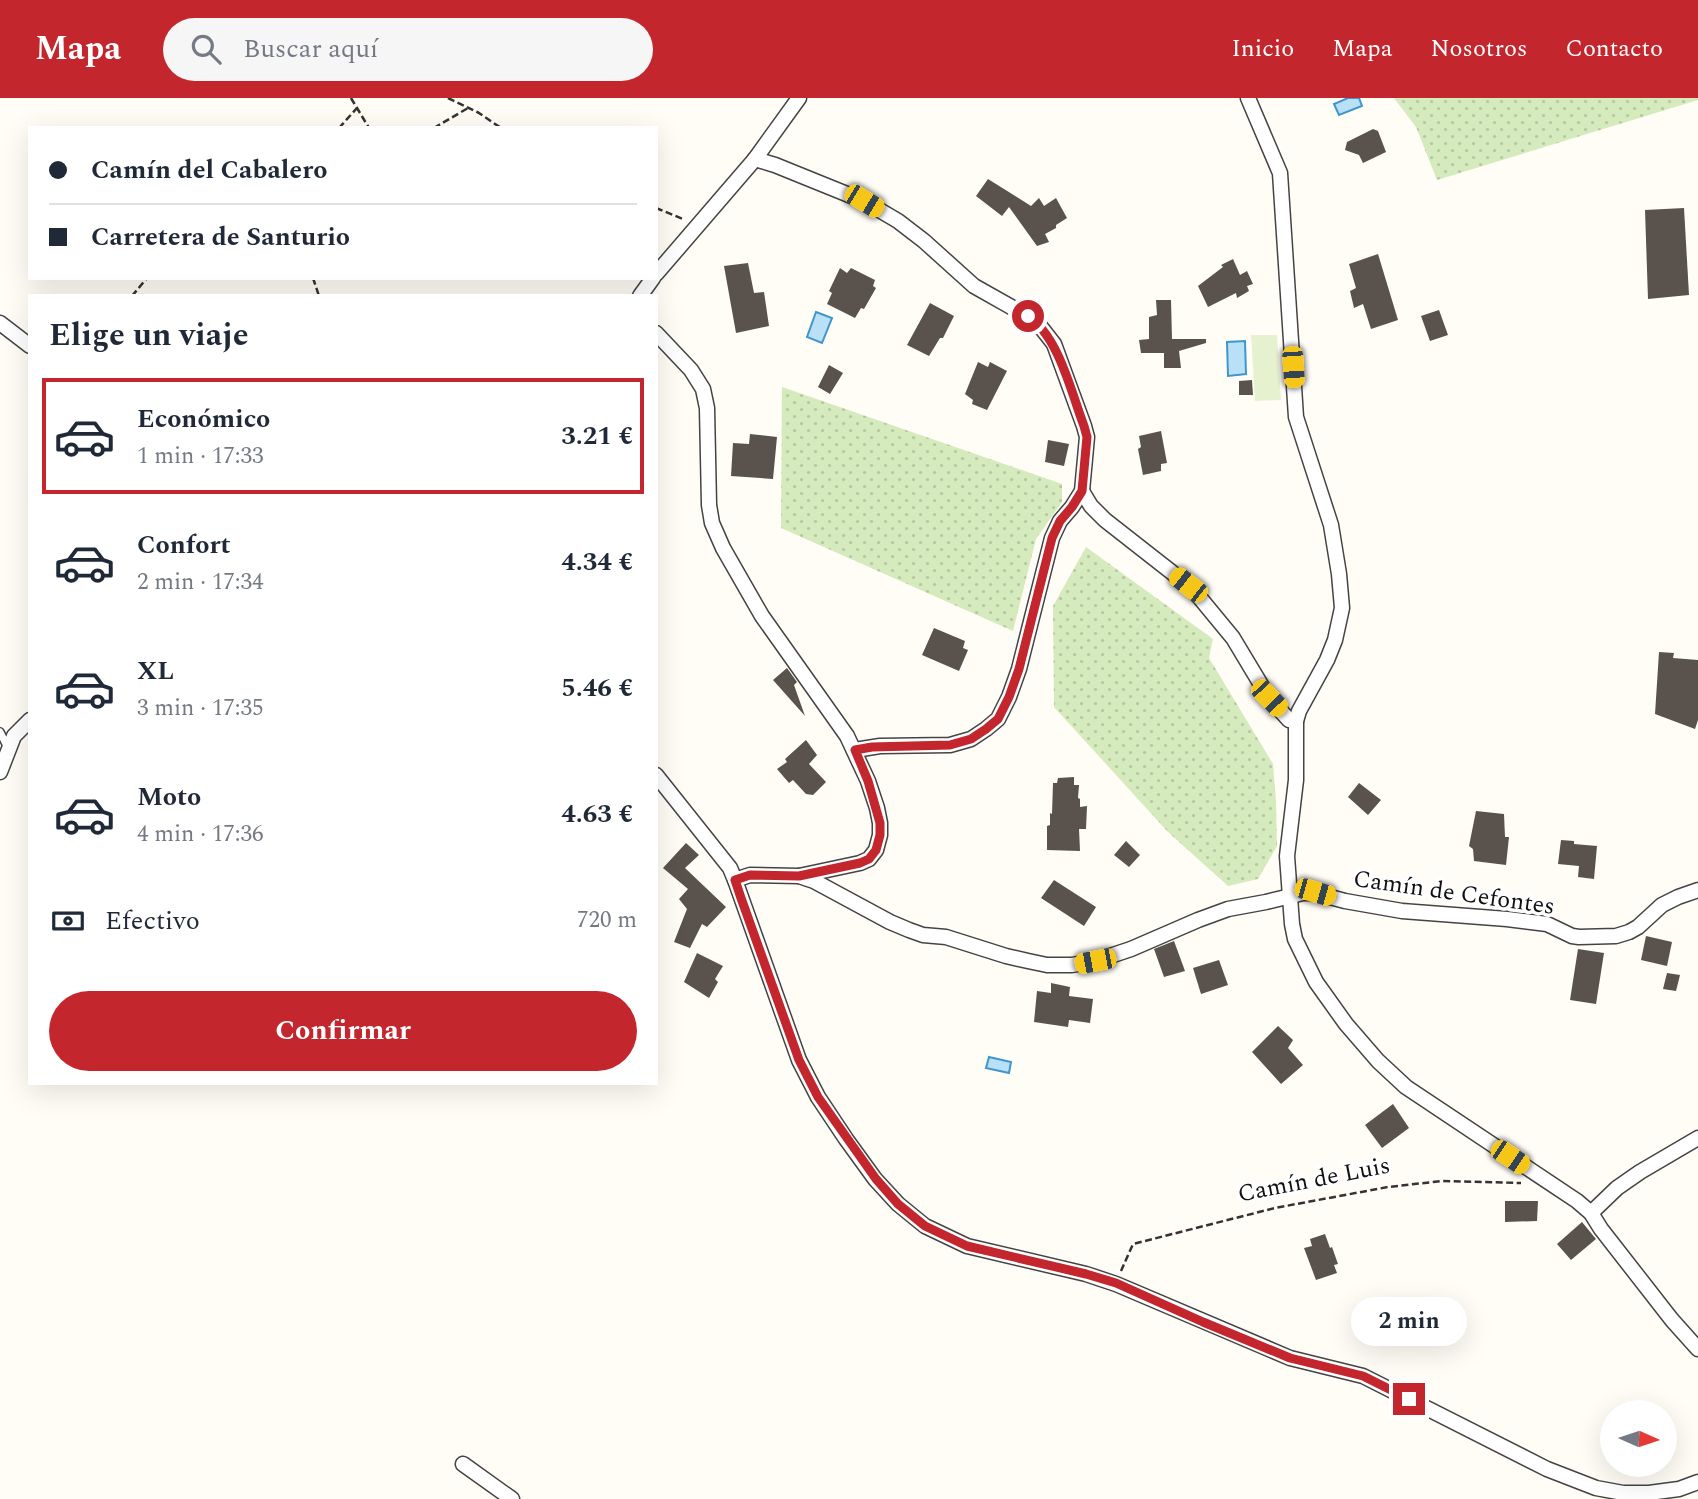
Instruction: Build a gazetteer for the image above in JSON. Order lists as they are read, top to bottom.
{
  "streets": {
    "street": ["Camín de Cefontes"],
    "path": ["Camín de Luis"]
  },
  "north": "right",
  "page": {
    "header": "Mapa",
    "search": "Buscar aquí",
    "nav": [
      "Inicio",
      "Mapa",
      "Nosotros",
      "Contacto"
    ],
    "banner": ["Camín del Cabalero", "Carretera de Santurio"],
    "heading": "Elige un viaje",
    "list": [
      {
        "name": "Económico",
        "note": "1 min · 17:33",
        "value": "3.21 €"
      },
      {
        "name": "Confort",
        "note": "2 min · 17:34",
        "value": "4.34 €"
      },
      {
        "name": "XL",
        "note": "3 min · 17:35",
        "value": "5.46 €"
      },
      {
        "name": "Moto",
        "note": "4 min · 17:36",
        "value": "4.63 €"
      }
    ],
    "pay": ["Efectivo", "720 m"],
    "buttons": "Confirmar",
    "bubble": "2 min"
  }
}
